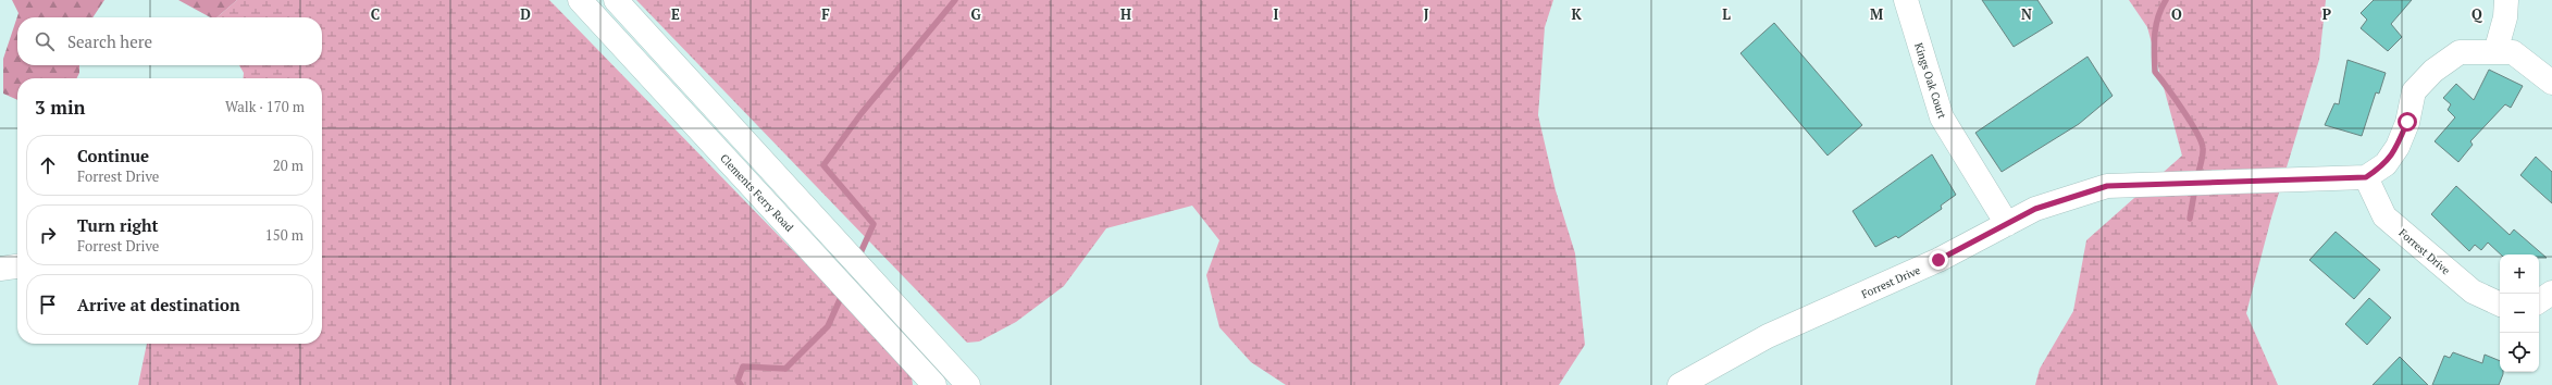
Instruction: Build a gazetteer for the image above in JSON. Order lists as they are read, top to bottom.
{
  "streets": {
    "street": ["Kings Oak Court", "Clements Ferry Road", "Forrest Drive"]
  },
  "crossings": [
    ["Kings Oak Court", "Forrest Drive"]
  ],
  "page": {
    "search": "Search here",
    "heading": ["3 min", "Walk · 170 m"],
    "list": [
      ["Continue", "Forrest Drive", "20 m"],
      ["Turn right", "Forrest Drive", "150 m"],
      "Arrive at destination"
    ],
    "map_buttons": ["+", "−"]
  },
  "grid": {
    "columns": [
      "C",
      "D",
      "E",
      "F",
      "G",
      "H",
      "I",
      "J",
      "K",
      "L",
      "M",
      "N",
      "O",
      "P",
      "Q"
    ]
  }
}
